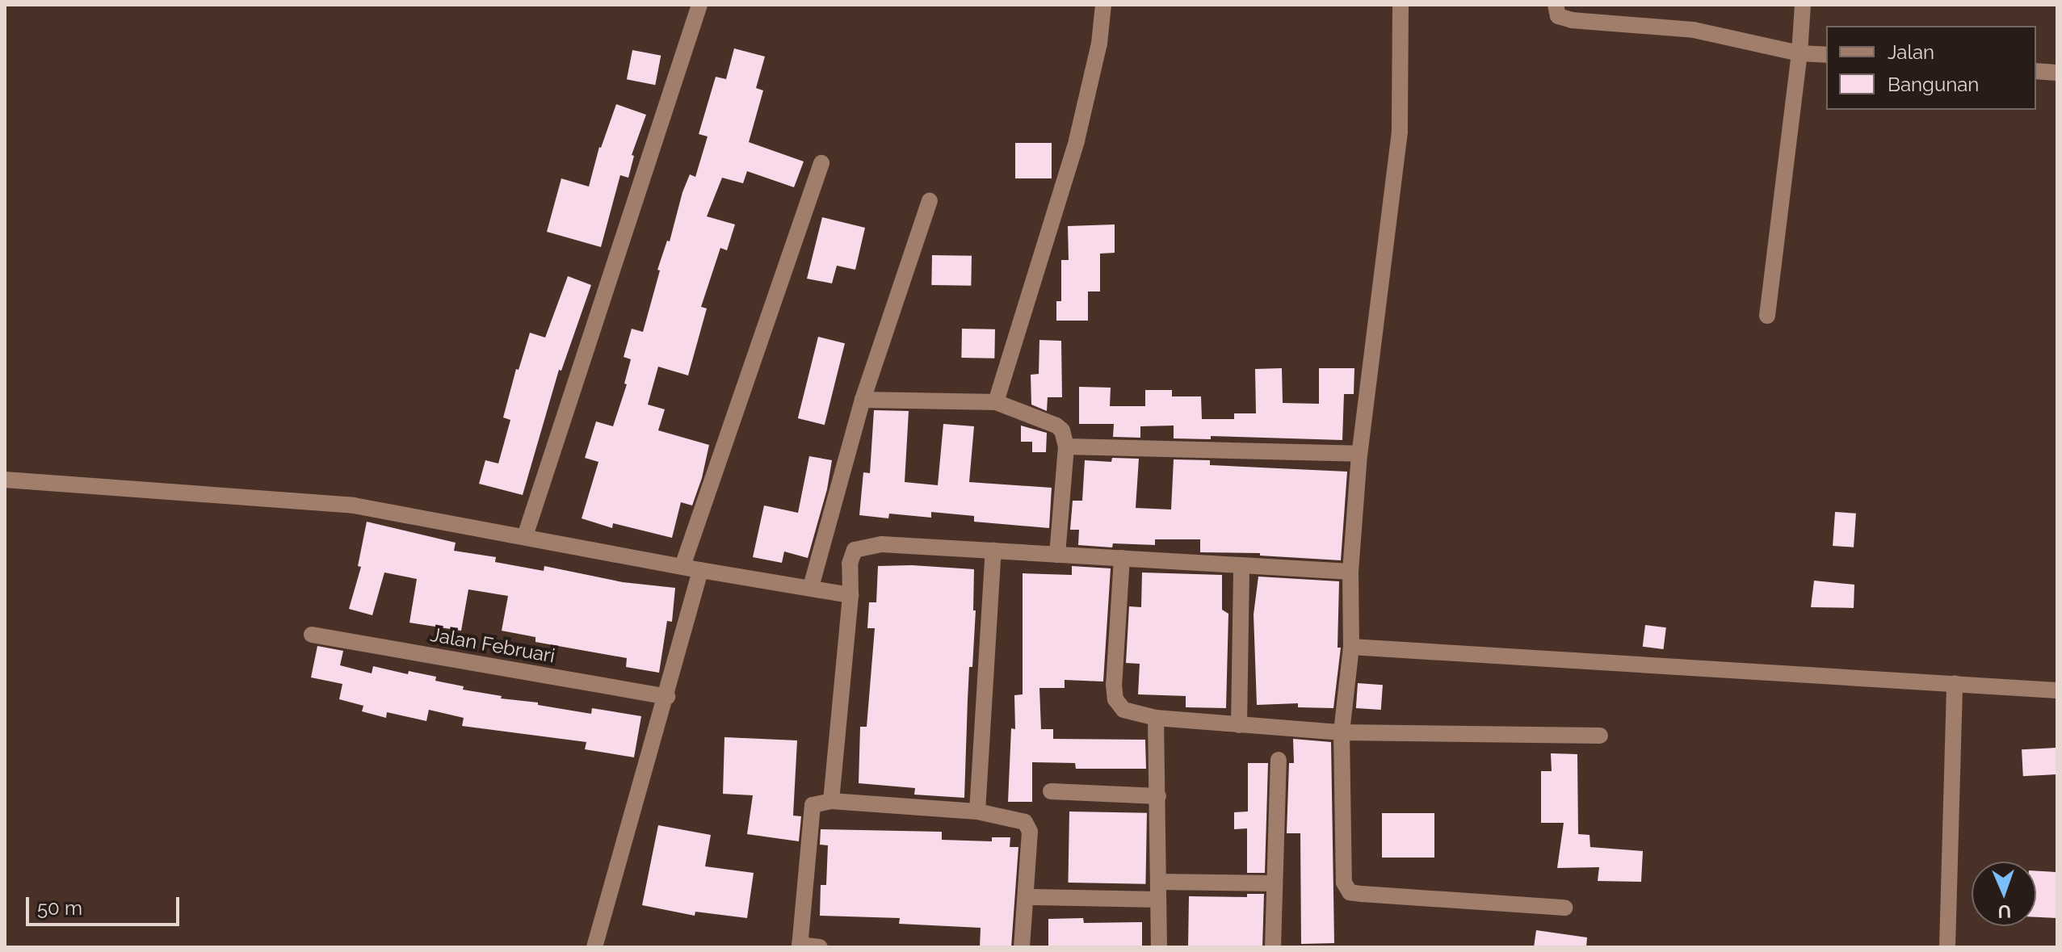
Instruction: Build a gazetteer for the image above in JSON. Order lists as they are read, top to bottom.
{
  "streets": {
    "street": ["Jalan Februari"]
  },
  "legend": ["Jalan", "Bangunan"],
  "scale_bar": "50 m",
  "north": "bottom"
}
